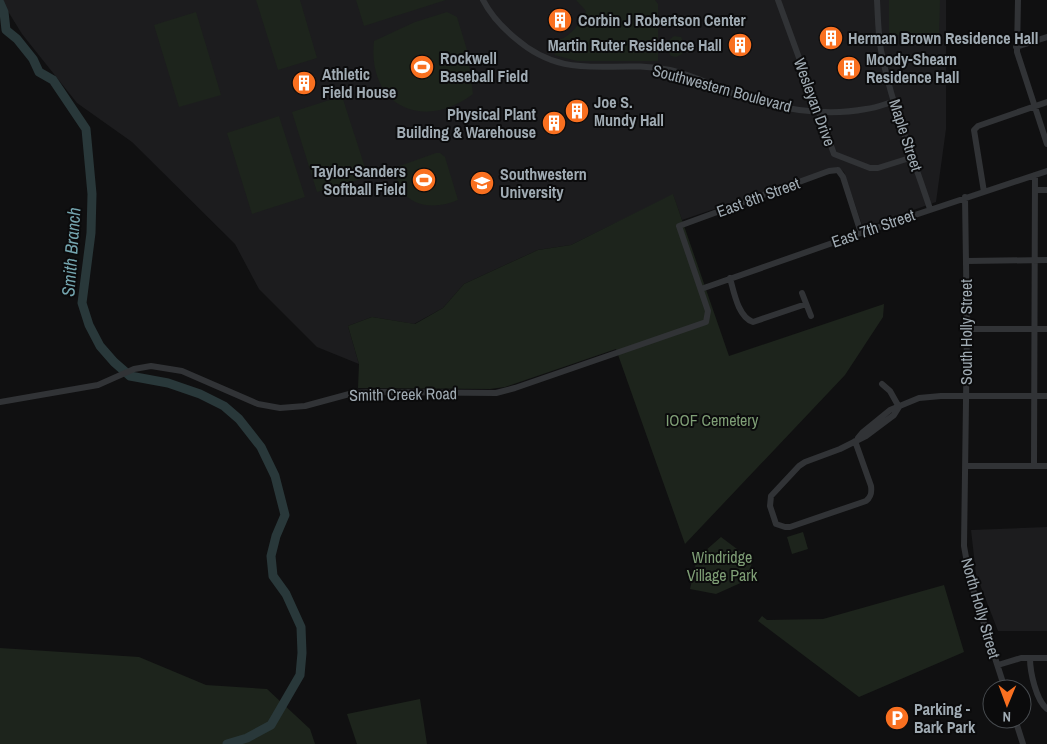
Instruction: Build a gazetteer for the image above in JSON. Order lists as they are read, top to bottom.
{
  "streets": {
    "street": [
      "Southwestern Boulevard",
      "Wesleyan Drive",
      "Maple Street",
      "East 8th Street",
      "East 7th Street",
      "South Holly Street",
      "Smith Creek Road",
      "North Holly Street"
    ]
  },
  "crossings": [
    ["Southwestern Boulevard", "Wesleyan Drive"],
    ["Southwestern Boulevard", "Maple Street"],
    ["Wesleyan Drive", "Maple Street"],
    ["Maple Street", "East 7th Street"],
    ["East 8th Street", "East 7th Street"],
    ["East 8th Street", "Smith Creek Road"],
    ["East 7th Street", "South Holly Street"],
    ["East 7th Street", "Smith Creek Road"],
    ["South Holly Street", "North Holly Street"]
  ],
  "water": ["Smith Branch"],
  "parks": ["IOOF Cemetery", "Windridge Village Park"],
  "places": {
    "building": [
      "Corbin J Robertson Center",
      "Herman Brown Residence Hall",
      "Martin Ruter Residence Hall",
      "Moody-Shearn Residence Hall",
      "Athletic Field House",
      "Joe S. Mundy Hall",
      "Physical Plant Building & Warehouse"
    ],
    "sports": ["Rockwell Baseball Field", "Taylor-Sanders Softball Field"],
    "school or university": ["Southwestern University"],
    "parking": ["Parking - Bark Park"]
  },
  "north": "bottom"
}
